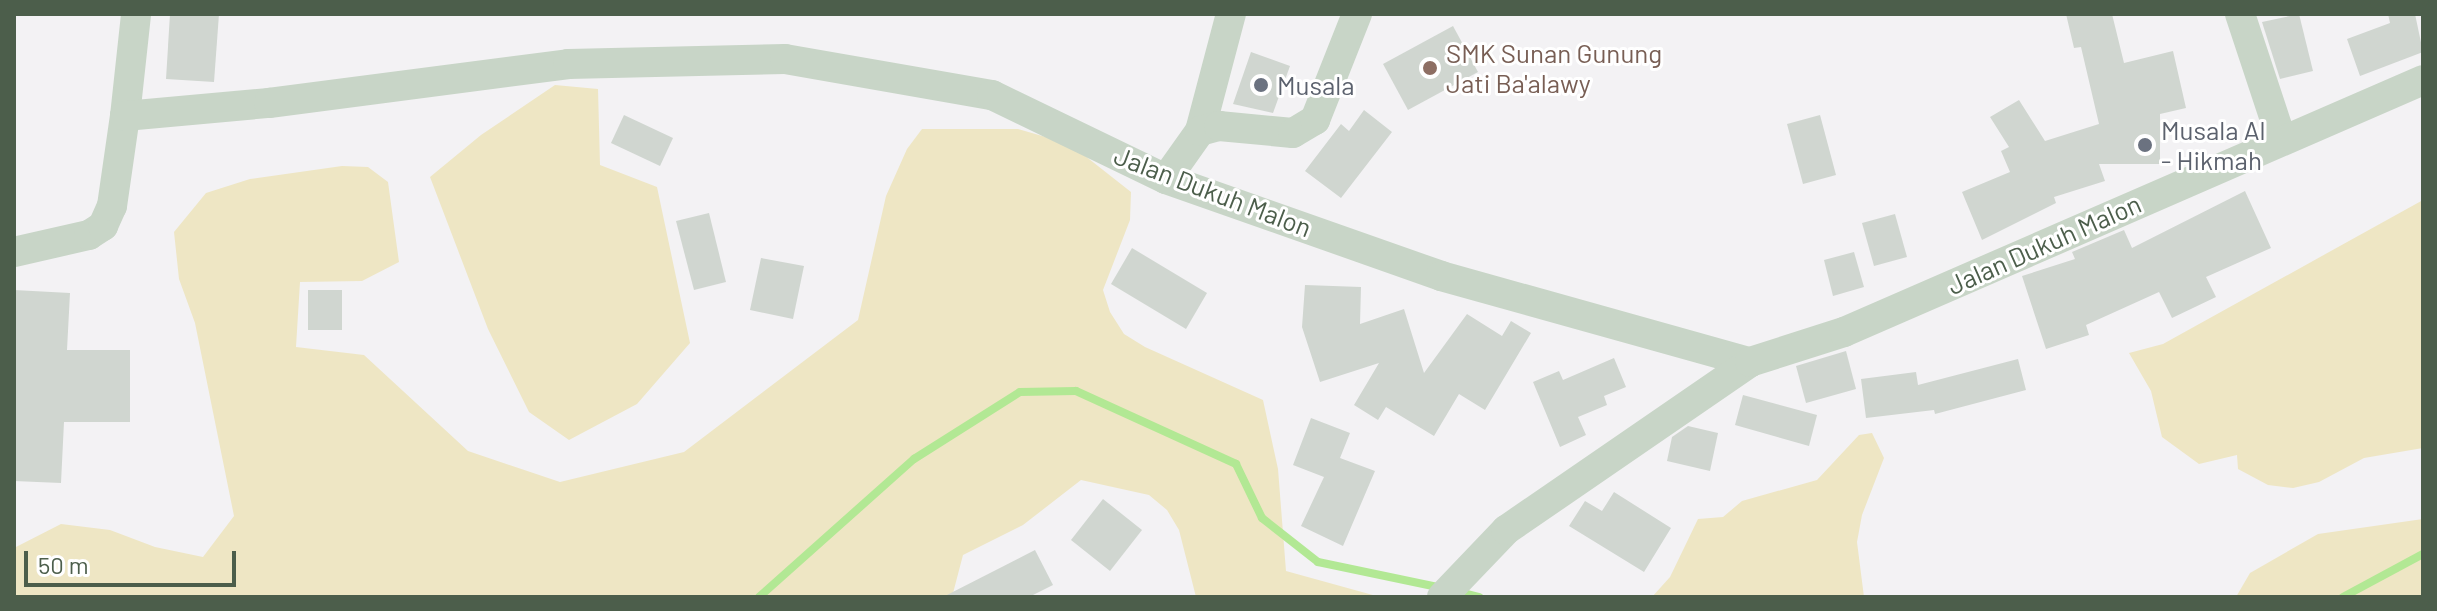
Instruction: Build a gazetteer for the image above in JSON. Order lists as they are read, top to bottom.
{
  "streets": {
    "street": ["Jalan Dukuh Malon"]
  },
  "places": ["SMK Sunan Gunung Jati Ba'alawy", "Musala", "Musala Al - Hikmah"],
  "scale_bar": "50 m"
}
